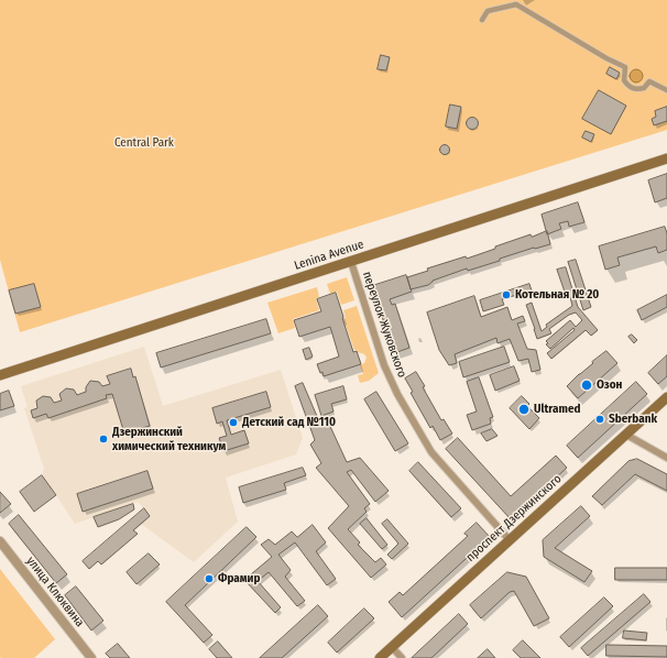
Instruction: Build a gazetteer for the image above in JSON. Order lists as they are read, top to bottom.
{
  "streets": {
    "main road": ["Lenina Avenue", "проспект Дзержинского"],
    "street": ["переулок Жуковского", "улица Клюквина"]
  },
  "crossings": [
    ["Lenina Avenue", "переулок Жуковского"],
    ["переулок Жуковского", "проспект Дзержинского"]
  ],
  "parks": ["Central Park"],
  "places": [
    "Котельная № 20",
    "Озон",
    "Ultramed",
    "Sberbank",
    "Детский сад №110",
    "Дзержинский химический техникум",
    "Фрамир"
  ]
}
